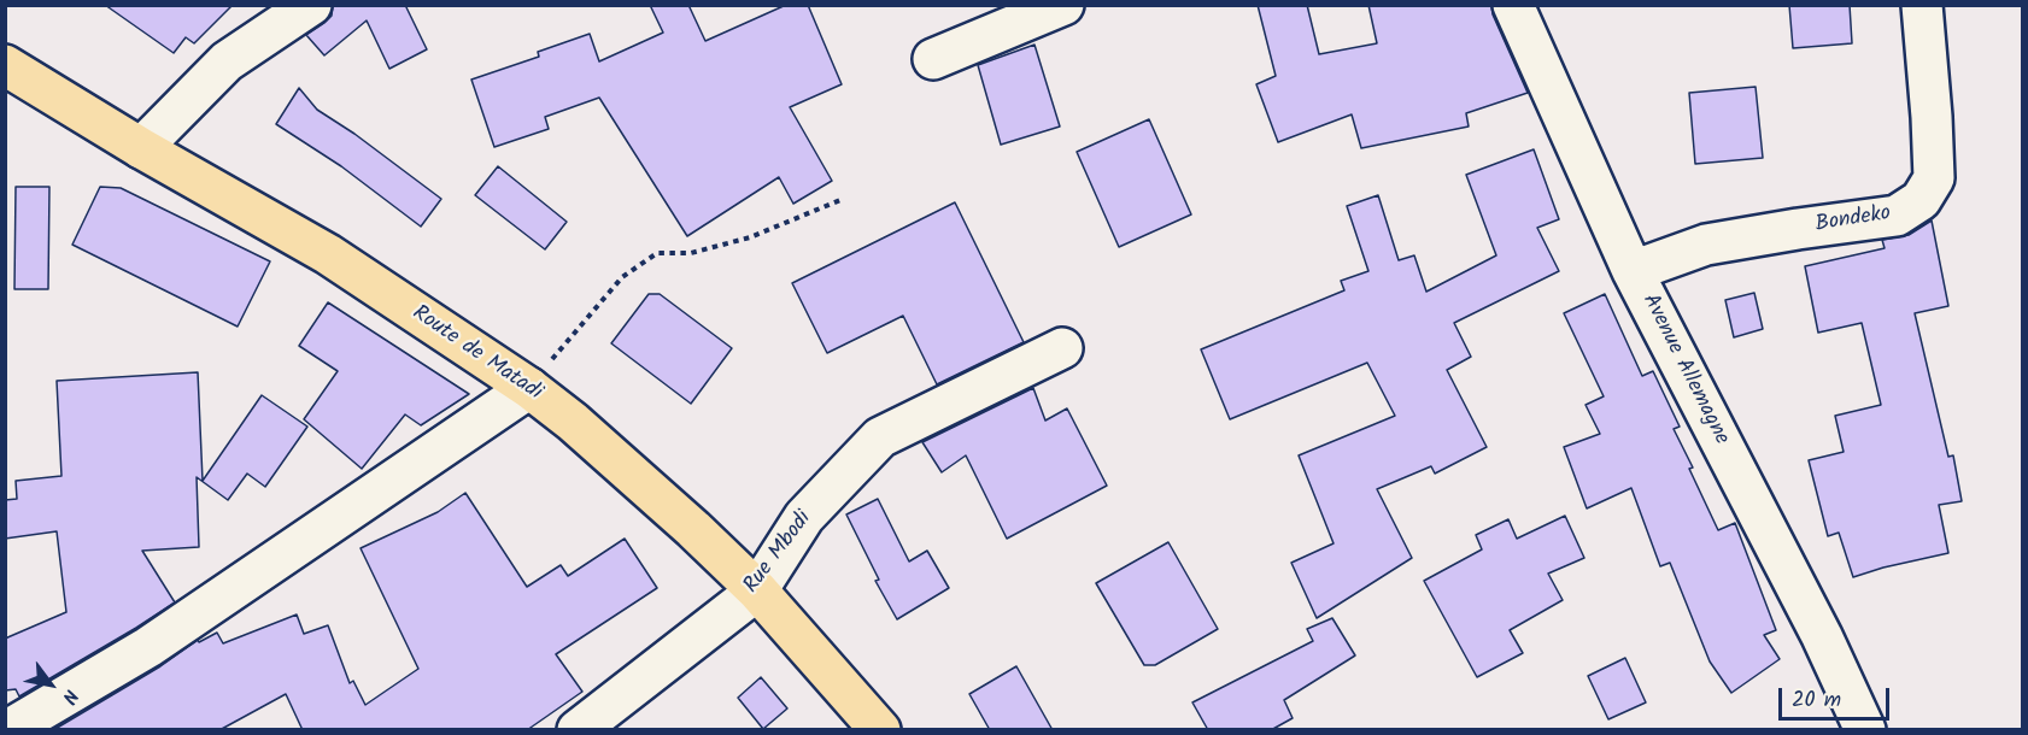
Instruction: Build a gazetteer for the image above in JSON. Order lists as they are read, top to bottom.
{
  "streets": {
    "highway": ["Route de Matadi"],
    "street": ["Bondeko", "Avenue Allemagne", "Rue Mbodi"]
  },
  "crossings": [
    ["Bondeko", "Avenue Allemagne"],
    ["Route de Matadi", "Rue Mbodi"]
  ],
  "scale_bar": "20 m",
  "north": "bottom right"
}
